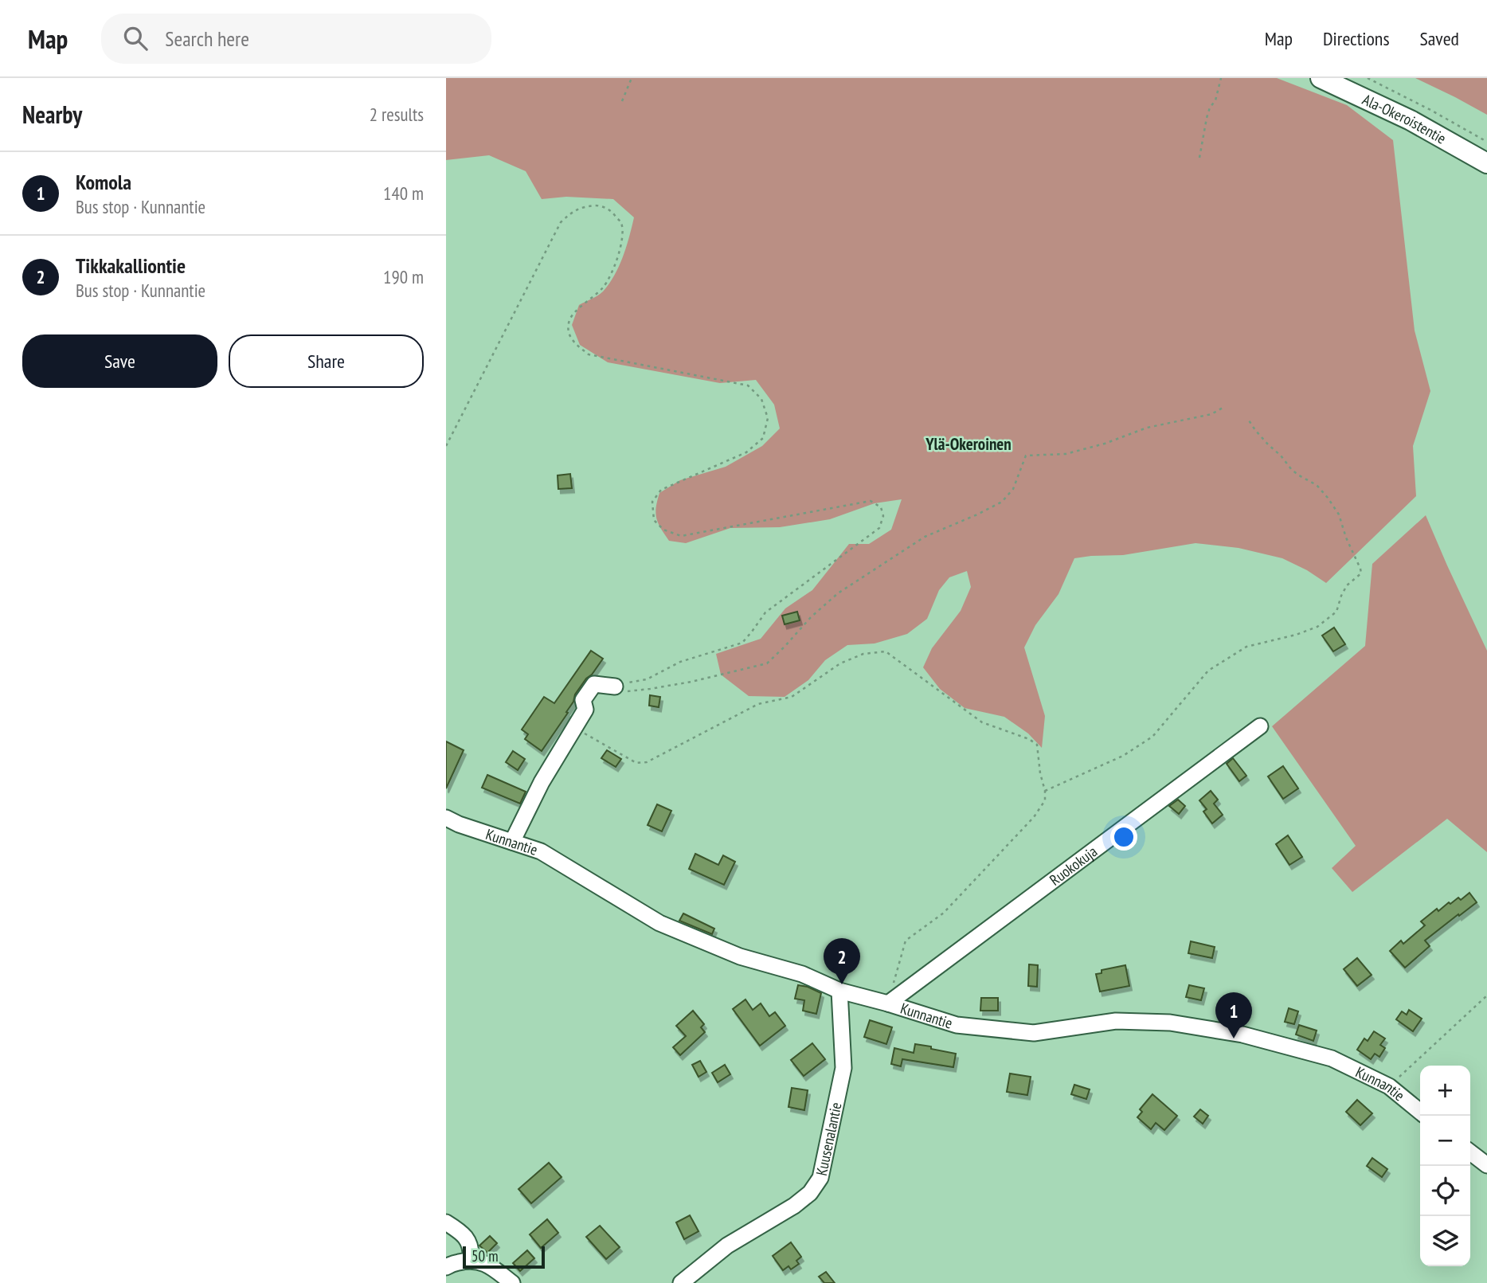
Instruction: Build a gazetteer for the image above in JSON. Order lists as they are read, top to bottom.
{
  "streets": {
    "main road": ["Ala-Okeroistentie"],
    "street": ["Kunnantie", "Ruokokuja", "Kuusenalantie"]
  },
  "crossings": [
    ["Kunnantie", "Ruokokuja"],
    ["Kunnantie", "Kuusenalantie"]
  ],
  "districts": ["Ylä-Okeroinen"],
  "scale_bar": "50 m",
  "page": {
    "header": "Map",
    "search": "Search here",
    "nav": ["Map", "Directions", "Saved"],
    "heading": ["Nearby", "2 results"],
    "list": [
      {
        "mark": "1",
        "name": "Komola",
        "note": "Bus stop · Kunnantie",
        "value": "140 m"
      },
      {
        "mark": "2",
        "name": "Tikkakalliontie",
        "note": "Bus stop · Kunnantie",
        "value": "190 m"
      }
    ],
    "buttons": ["Save", "Share"],
    "pins": ["2", "1"],
    "map_buttons": ["+", "−"],
    "scale": "50 m"
  }
}
